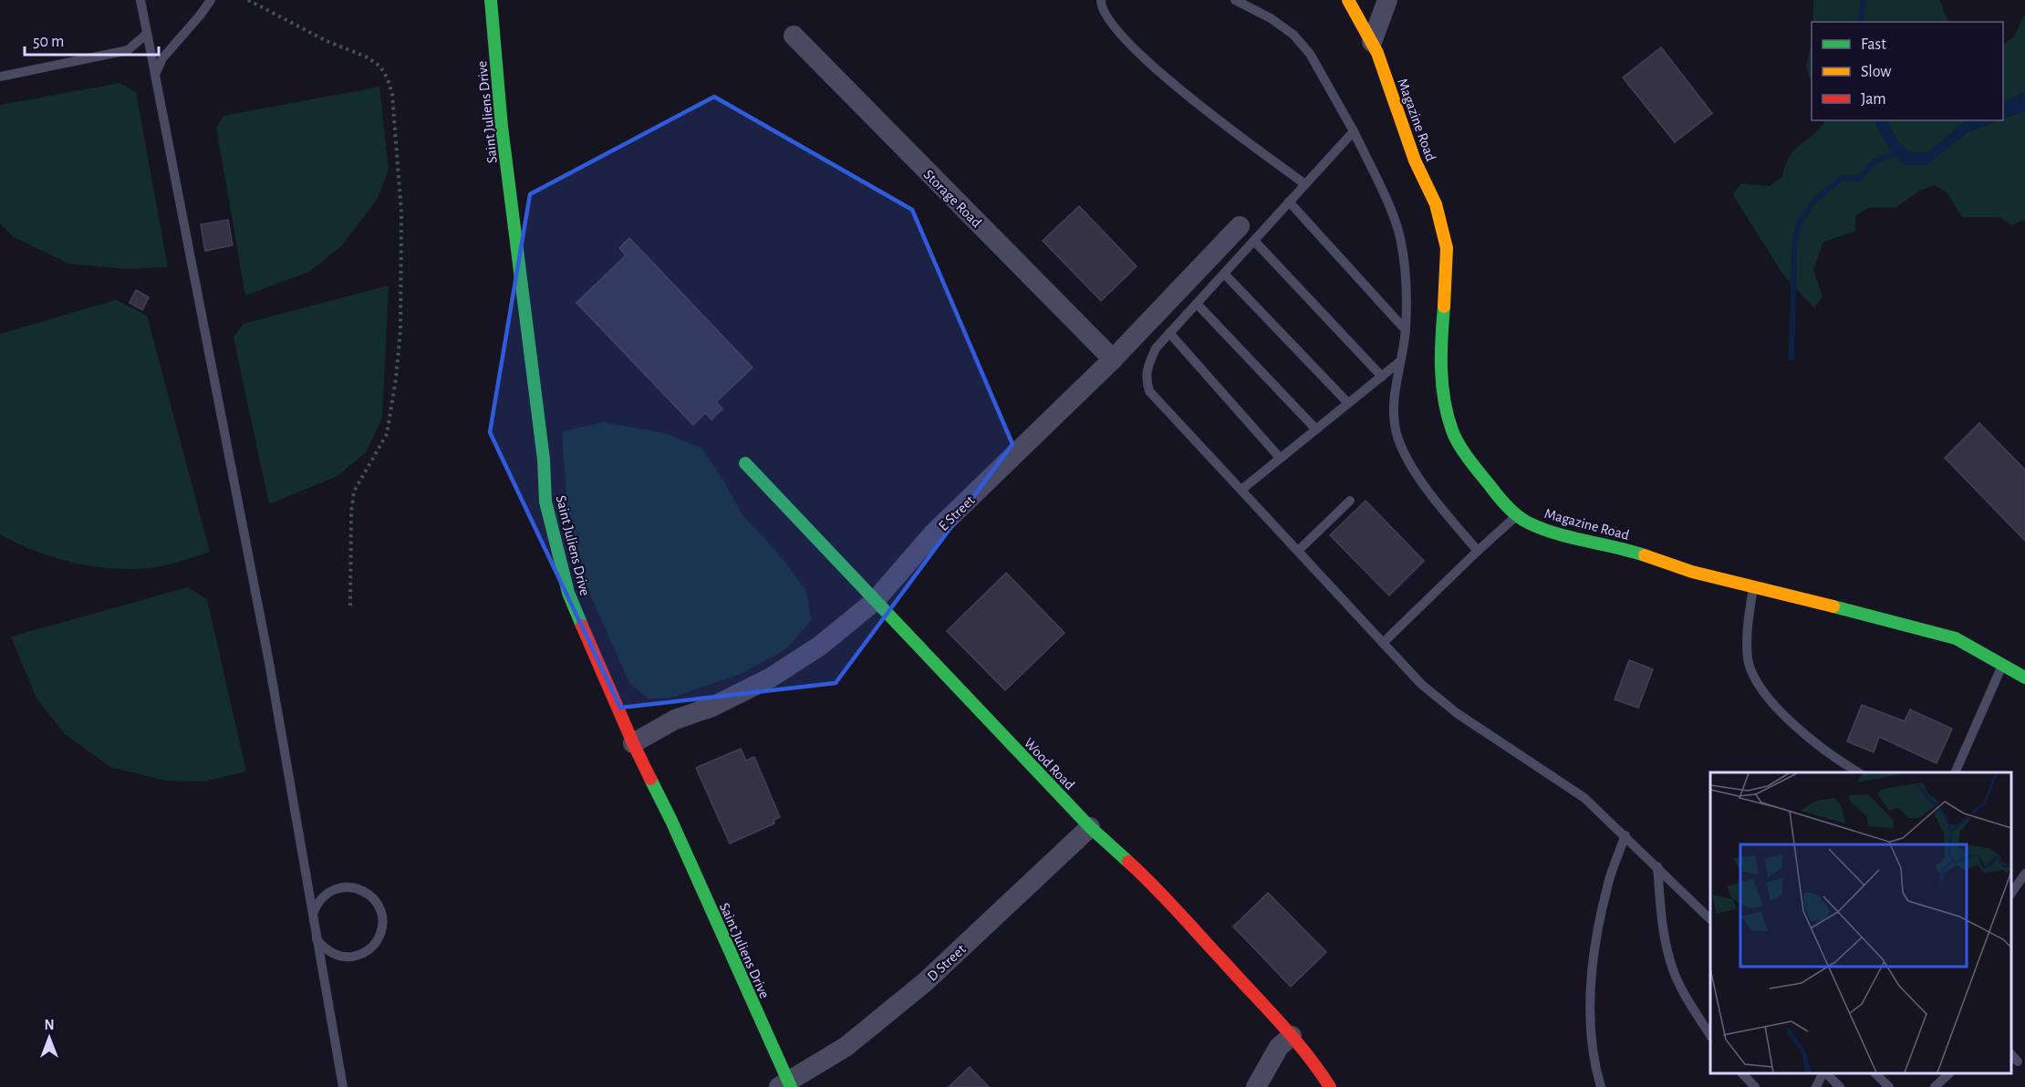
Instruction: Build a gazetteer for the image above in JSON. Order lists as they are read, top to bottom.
{
  "streets": {
    "street": [
      "Saint Juliens Drive",
      "Magazine Road",
      "Storage Road",
      "E Street",
      "Wood Road",
      "D Street"
    ]
  },
  "crossings": [
    ["Saint Juliens Drive", "E Street"],
    ["Saint Juliens Drive", "D Street"],
    ["Storage Road", "E Street"],
    ["E Street", "Wood Road"],
    ["Wood Road", "D Street"]
  ],
  "legend": ["Fast", "Slow", "Jam"],
  "scale_bar": "50 m",
  "north": "top"
}
